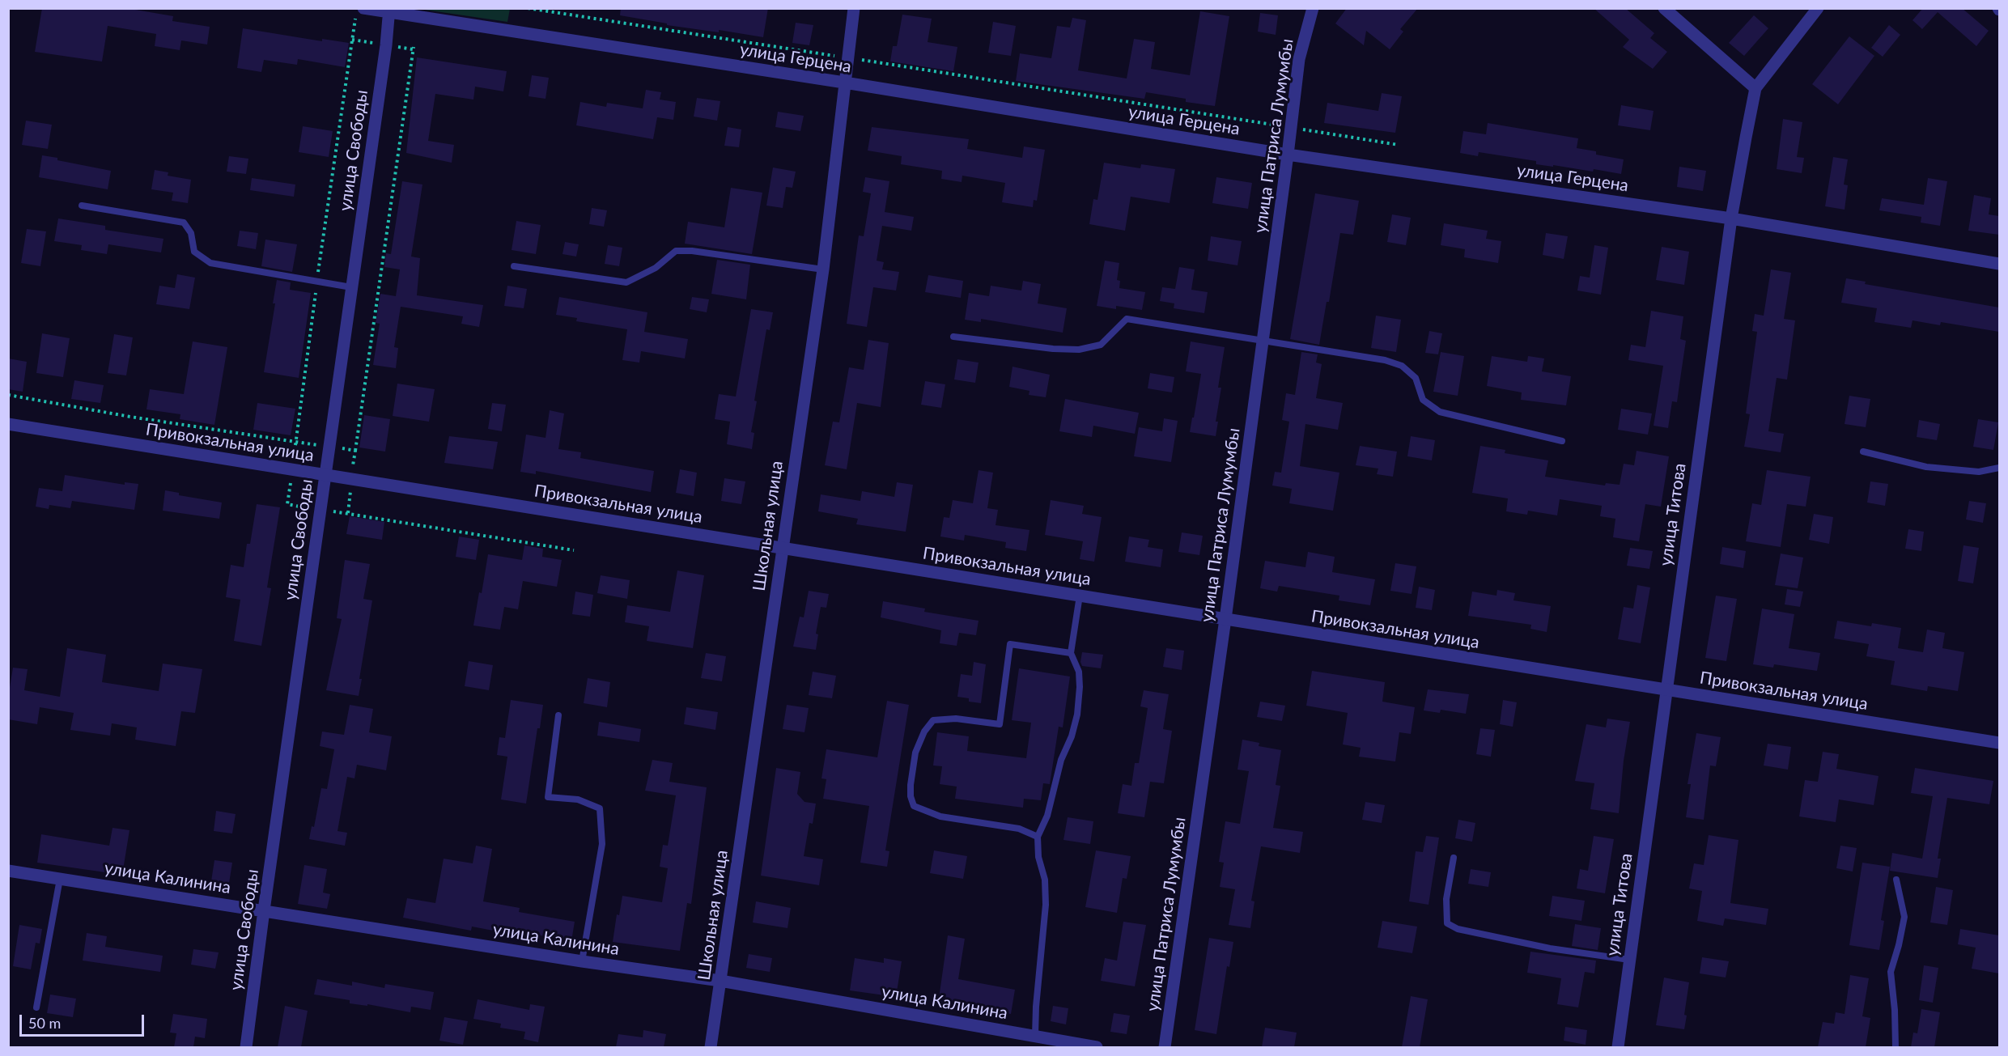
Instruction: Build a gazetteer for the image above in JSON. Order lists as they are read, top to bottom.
{
  "streets": {
    "street": [
      "улица Герцена",
      "улица Патриса Лумумбы",
      "улица Свободы",
      "Привокзальная улица",
      "улица Титова",
      "Школьная улица",
      "улица Калинина"
    ]
  },
  "crossings": [
    ["улица Герцена", "улица Патриса Лумумбы"],
    ["улица Герцена", "улица Свободы"],
    ["улица Герцена", "улица Титова"],
    ["улица Герцена", "Школьная улица"],
    ["улица Патриса Лумумбы", "Привокзальная улица"],
    ["улица Свободы", "Привокзальная улица"],
    ["улица Свободы", "улица Калинина"],
    ["Привокзальная улица", "улица Титова"],
    ["Привокзальная улица", "Школьная улица"],
    ["Школьная улица", "улица Калинина"]
  ],
  "scale_bar": "50 m"
}
